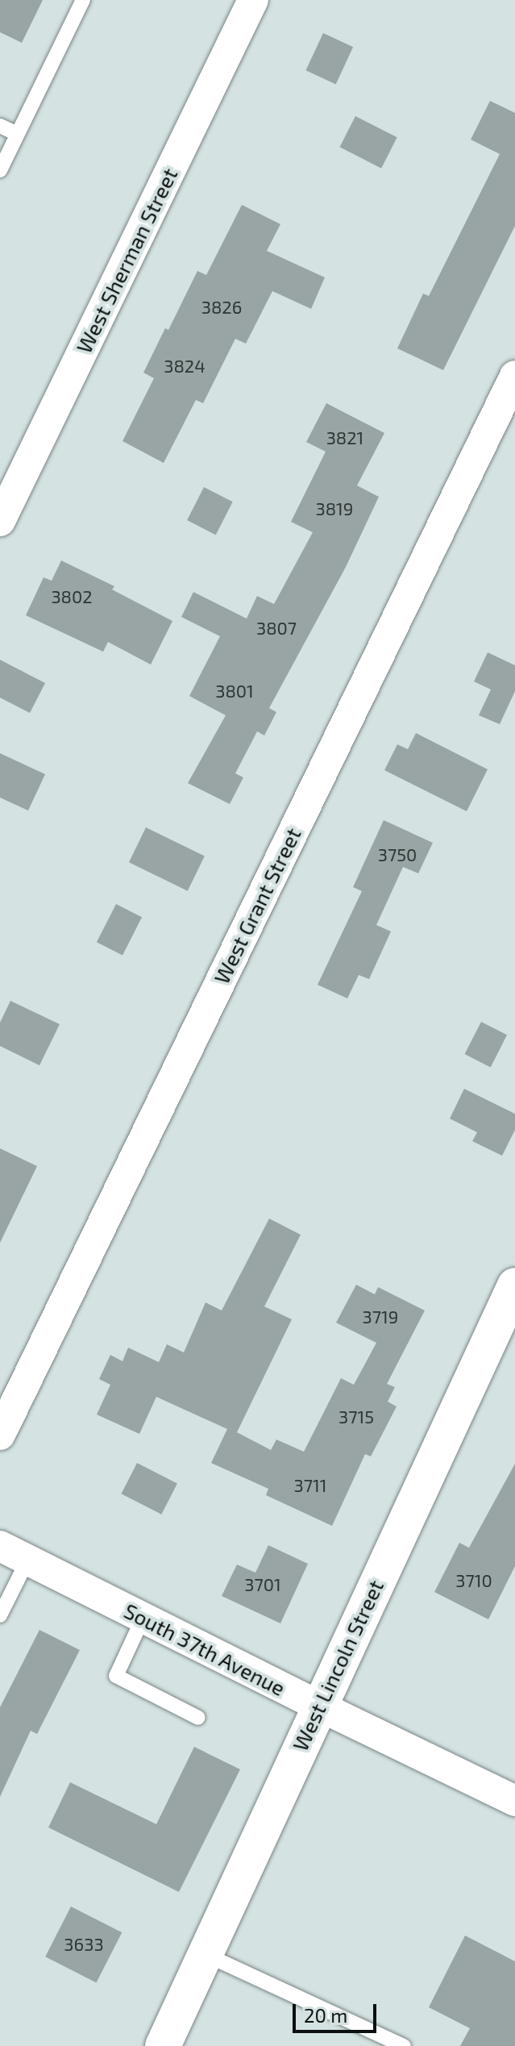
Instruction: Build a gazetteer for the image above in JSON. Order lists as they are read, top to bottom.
{
  "streets": {
    "street": [
      "West Sherman Street",
      "West Grant Street",
      "South 37th Avenue",
      "West Lincoln Street"
    ]
  },
  "crossings": [
    ["South 37th Avenue", "West Lincoln Street"]
  ],
  "house_numbers": [
    "3826",
    "3824",
    "3821",
    "3819",
    "3802",
    "3807",
    "3801",
    "3750",
    "3719",
    "3715",
    "3711",
    "3710",
    "3701",
    "3633"
  ],
  "scale_bar": "20 m"
}
